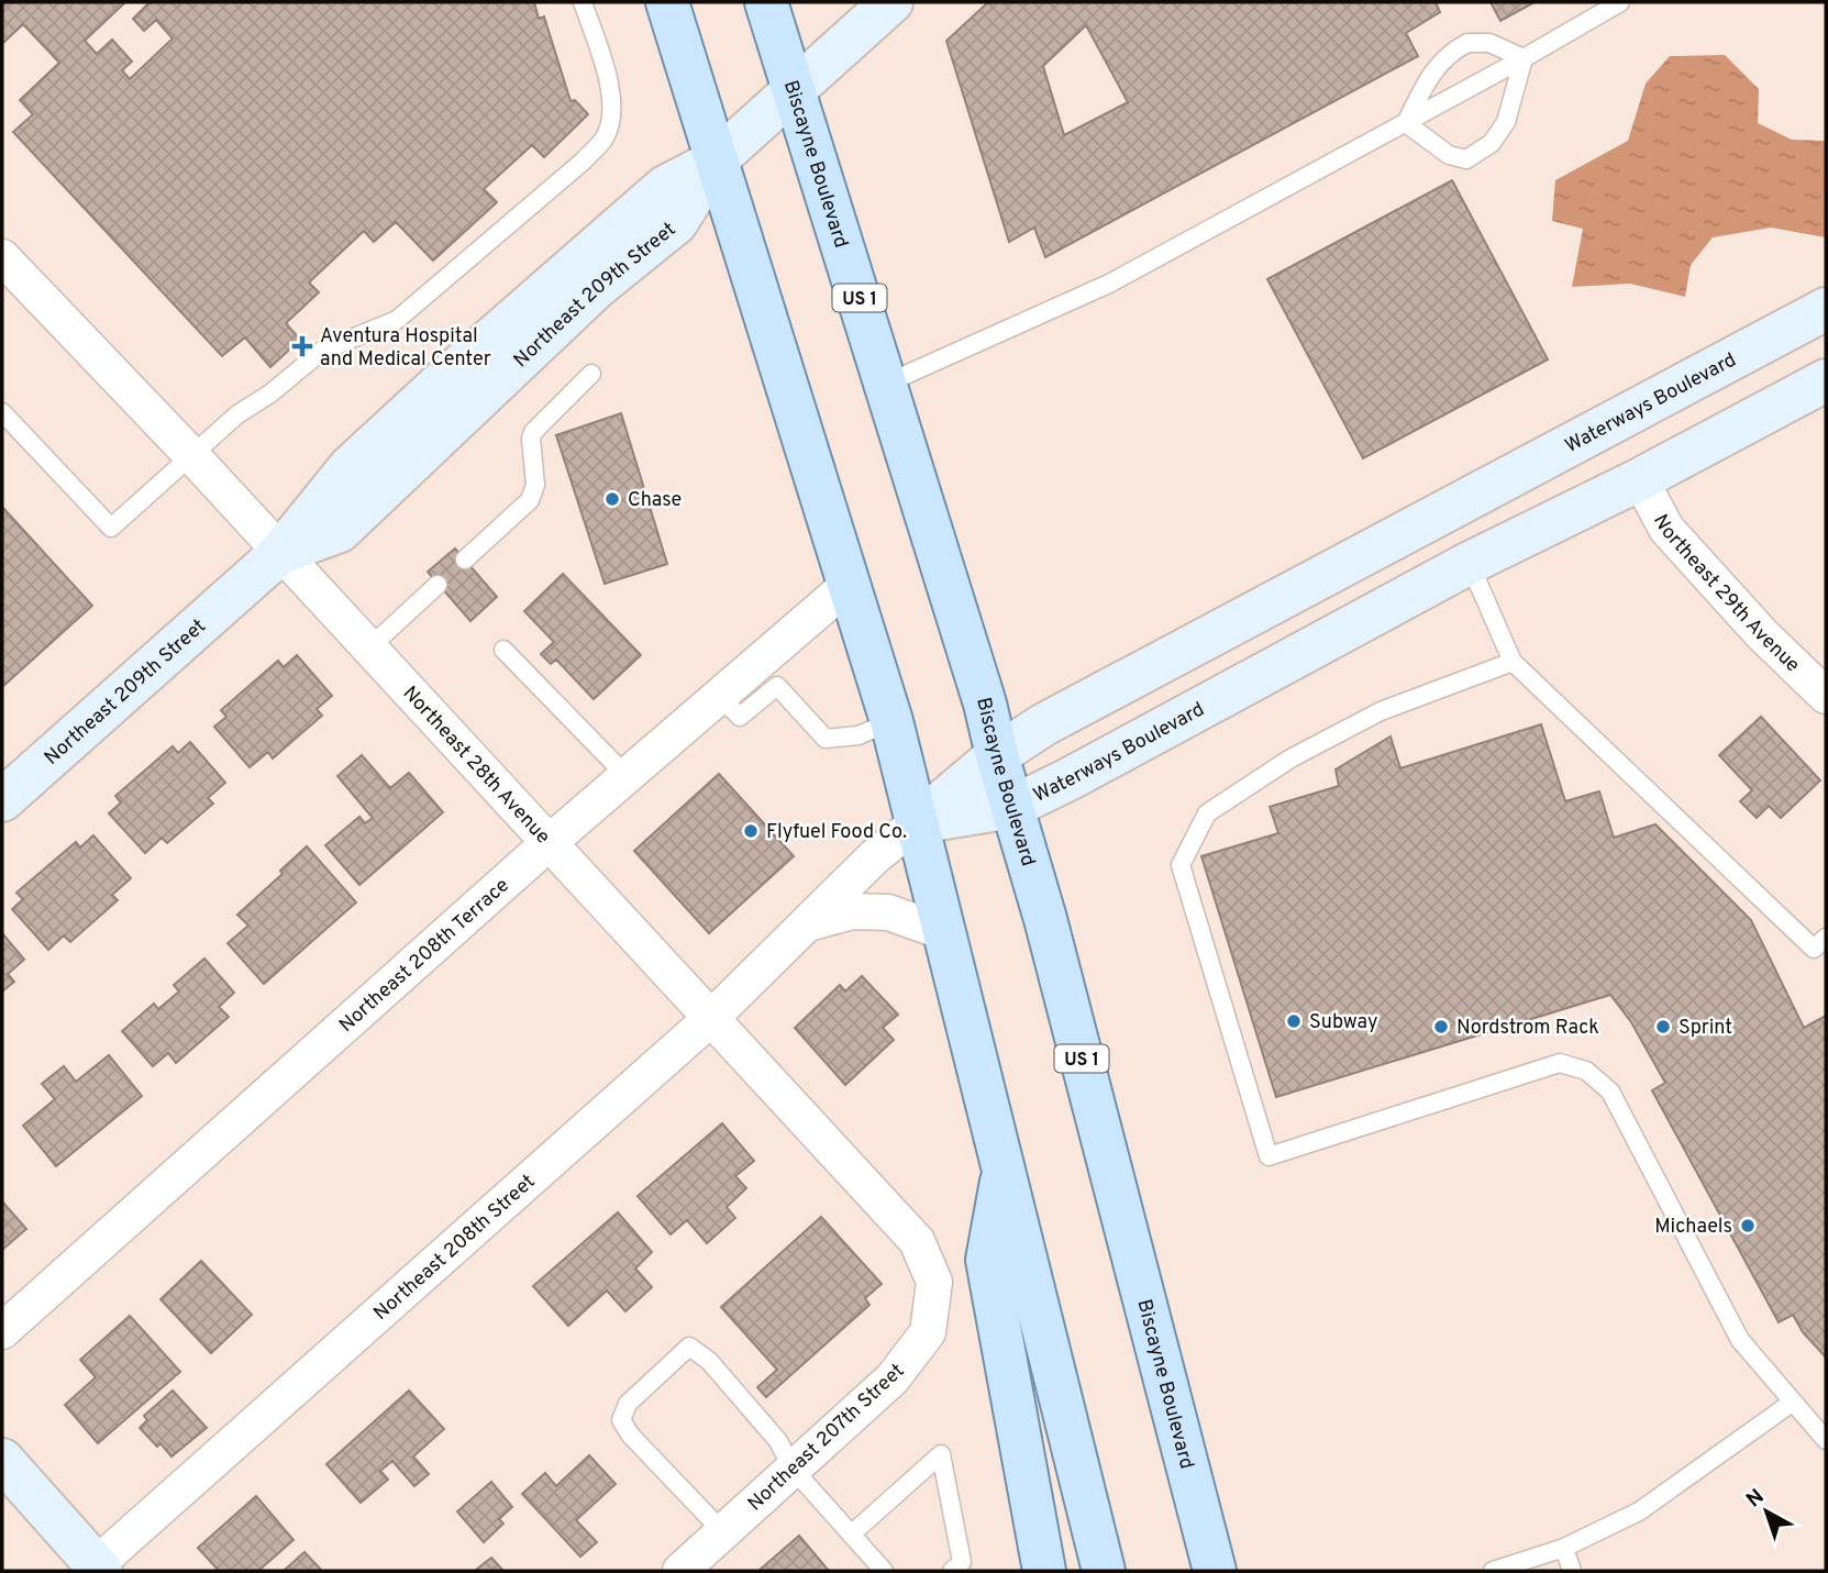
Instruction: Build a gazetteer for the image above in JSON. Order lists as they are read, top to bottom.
{
  "streets": {
    "main road": ["Biscayne Boulevard", "US 1"],
    "street": [
      "Northeast 209th Street",
      "Waterways Boulevard",
      "Northeast 29th Avenue",
      "Northeast 28th Avenue",
      "Northeast 208th Terrace",
      "Northeast 208th Street",
      "Northeast 207th Street"
    ]
  },
  "crossings": [
    ["Biscayne Boulevard", "Northeast 209th Street"],
    ["Biscayne Boulevard", "Waterways Boulevard"],
    ["Northeast 209th Street", "Northeast 28th Avenue"],
    ["Waterways Boulevard", "Northeast 29th Avenue"],
    ["Waterways Boulevard", "Northeast 208th Street"],
    ["Northeast 28th Avenue", "Northeast 208th Terrace"],
    ["Northeast 28th Avenue", "Northeast 208th Street"],
    ["Northeast 28th Avenue", "Northeast 207th Street"]
  ],
  "places": {
    "health": ["Aventura Hospital and Medical Center"],
    "other": [
      "Chase",
      "Flyfuel Food Co.",
      "Subway",
      "Nordstrom Rack",
      "Sprint",
      "Michaels"
    ]
  },
  "north": "top left"
}
